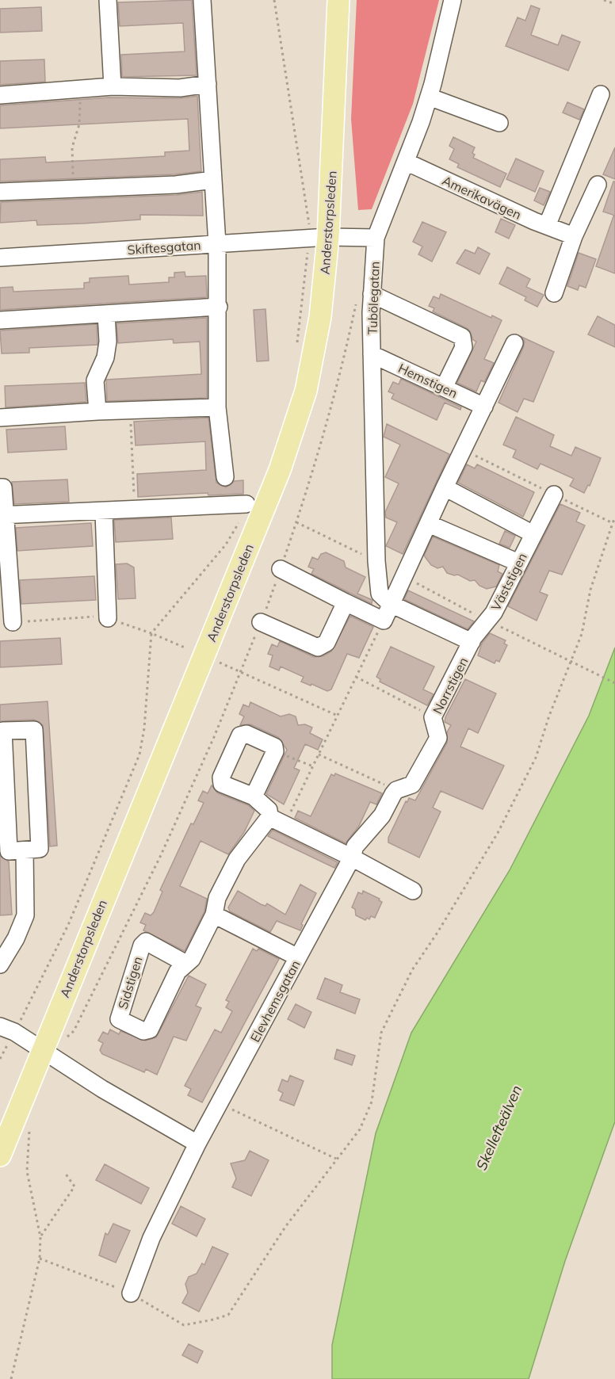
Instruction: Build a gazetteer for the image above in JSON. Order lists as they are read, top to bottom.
{
  "streets": {
    "main road": ["Anderstorpsleden"],
    "street": [
      "Amerikavägen",
      "Skiftesgatan",
      "Tubölegatan",
      "Hemstigen",
      "Väststigen",
      "Norrstigen",
      "Sidstigen",
      "Elevhemsgatan"
    ]
  },
  "crossings": [
    ["Amerikavägen", "Tubölegatan"],
    ["Anderstorpsleden", "Skiftesgatan"],
    ["Skiftesgatan", "Tubölegatan"],
    ["Tubölegatan", "Hemstigen"],
    ["Väststigen", "Norrstigen"],
    ["Norrstigen", "Elevhemsgatan"]
  ],
  "water": ["Skellefteälven"]
}
